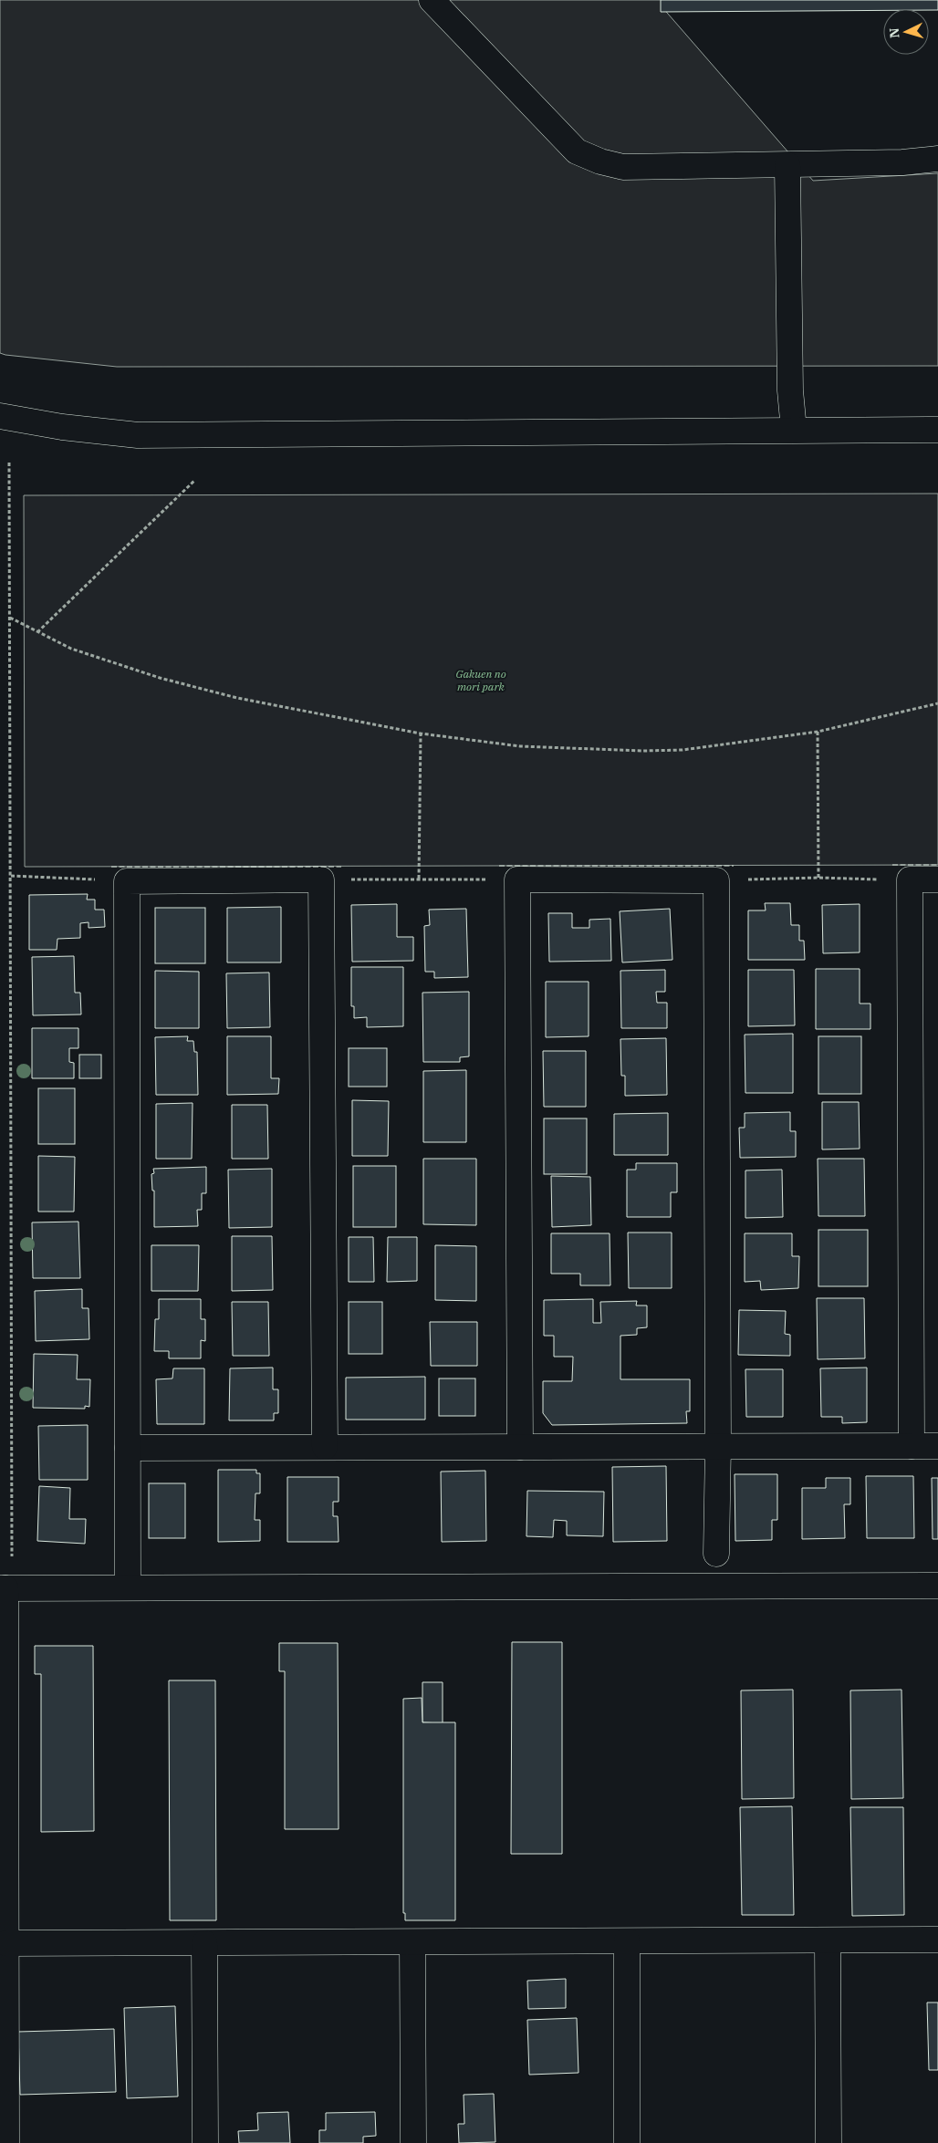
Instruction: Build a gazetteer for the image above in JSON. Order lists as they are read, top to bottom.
{
  "parks": ["Gakuen no mori park"],
  "north": "left"
}
